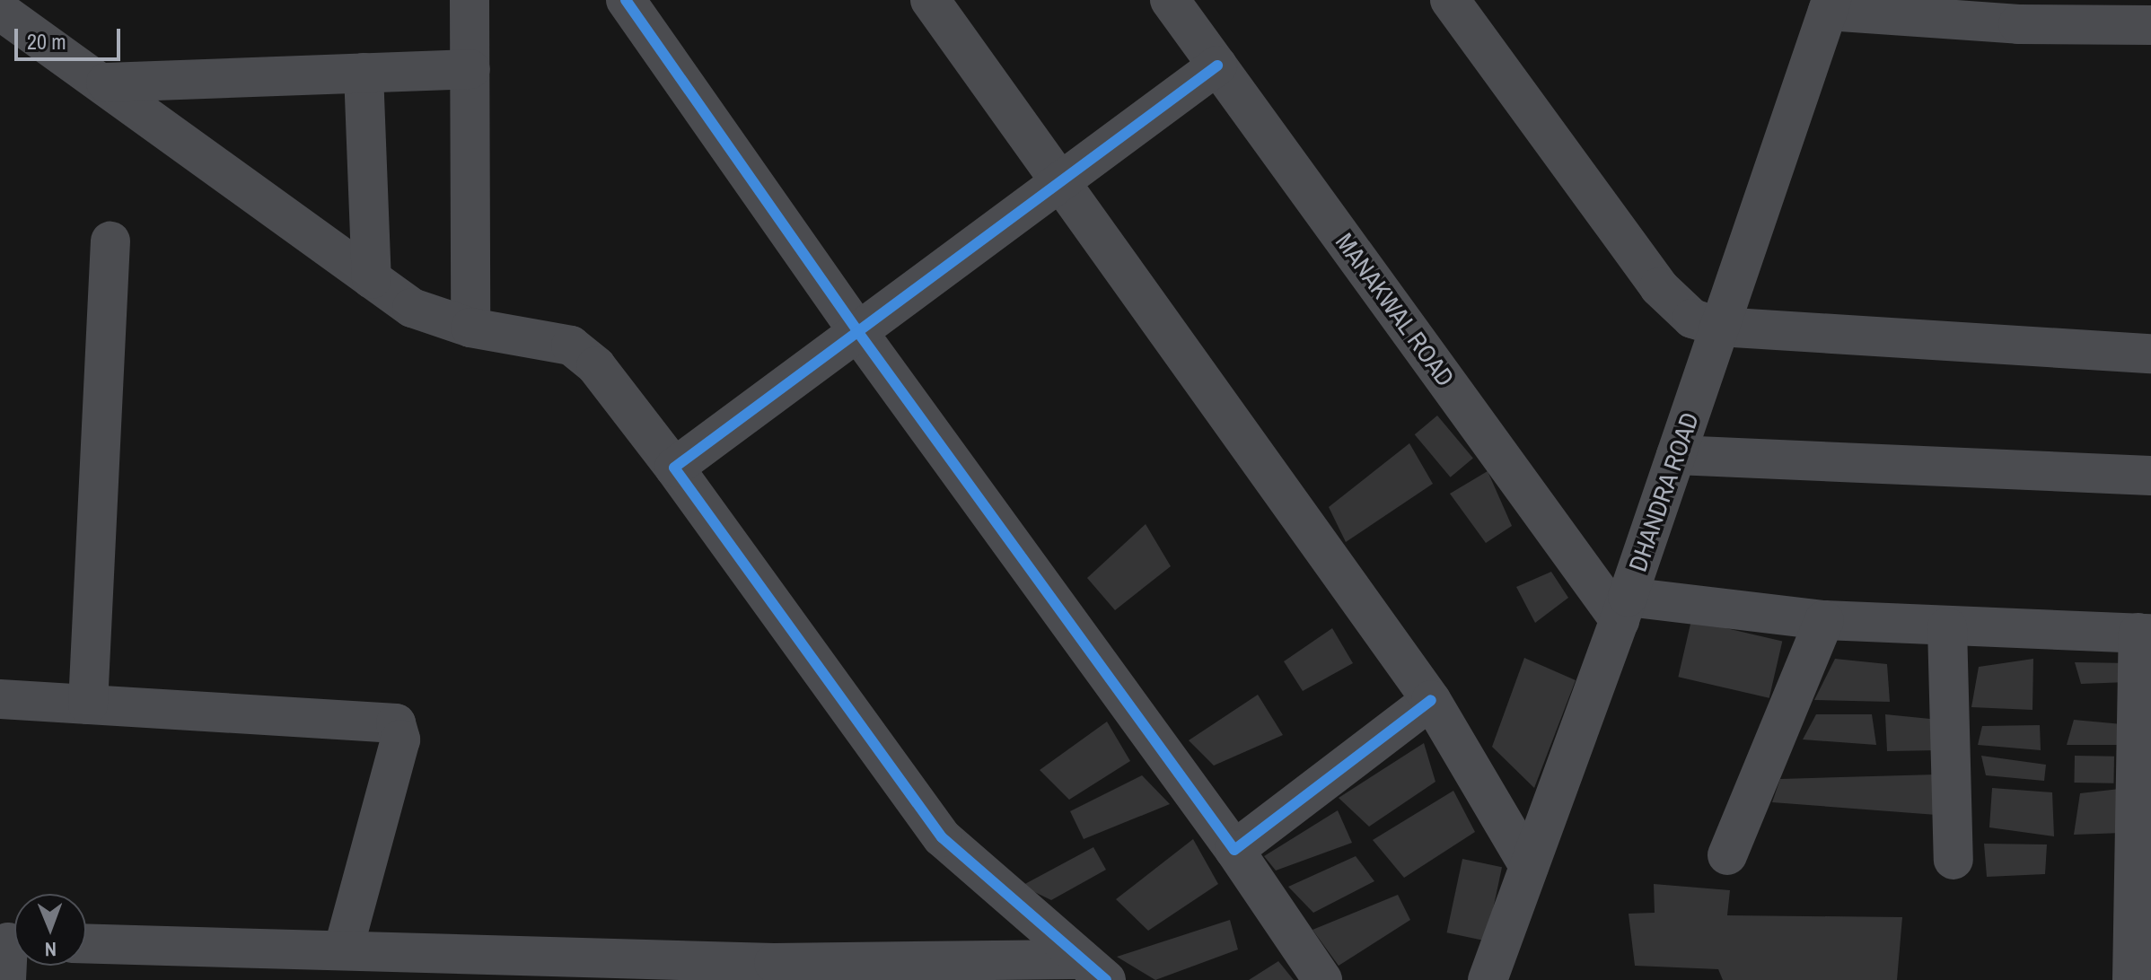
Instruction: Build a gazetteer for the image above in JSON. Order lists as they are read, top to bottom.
{
  "streets": {
    "street": ["MANAKWAL ROAD", "DHANDRA ROAD"]
  },
  "crossings": [
    ["MANAKWAL ROAD", "DHANDRA ROAD"]
  ],
  "scale_bar": "20 m",
  "north": "bottom"
}
